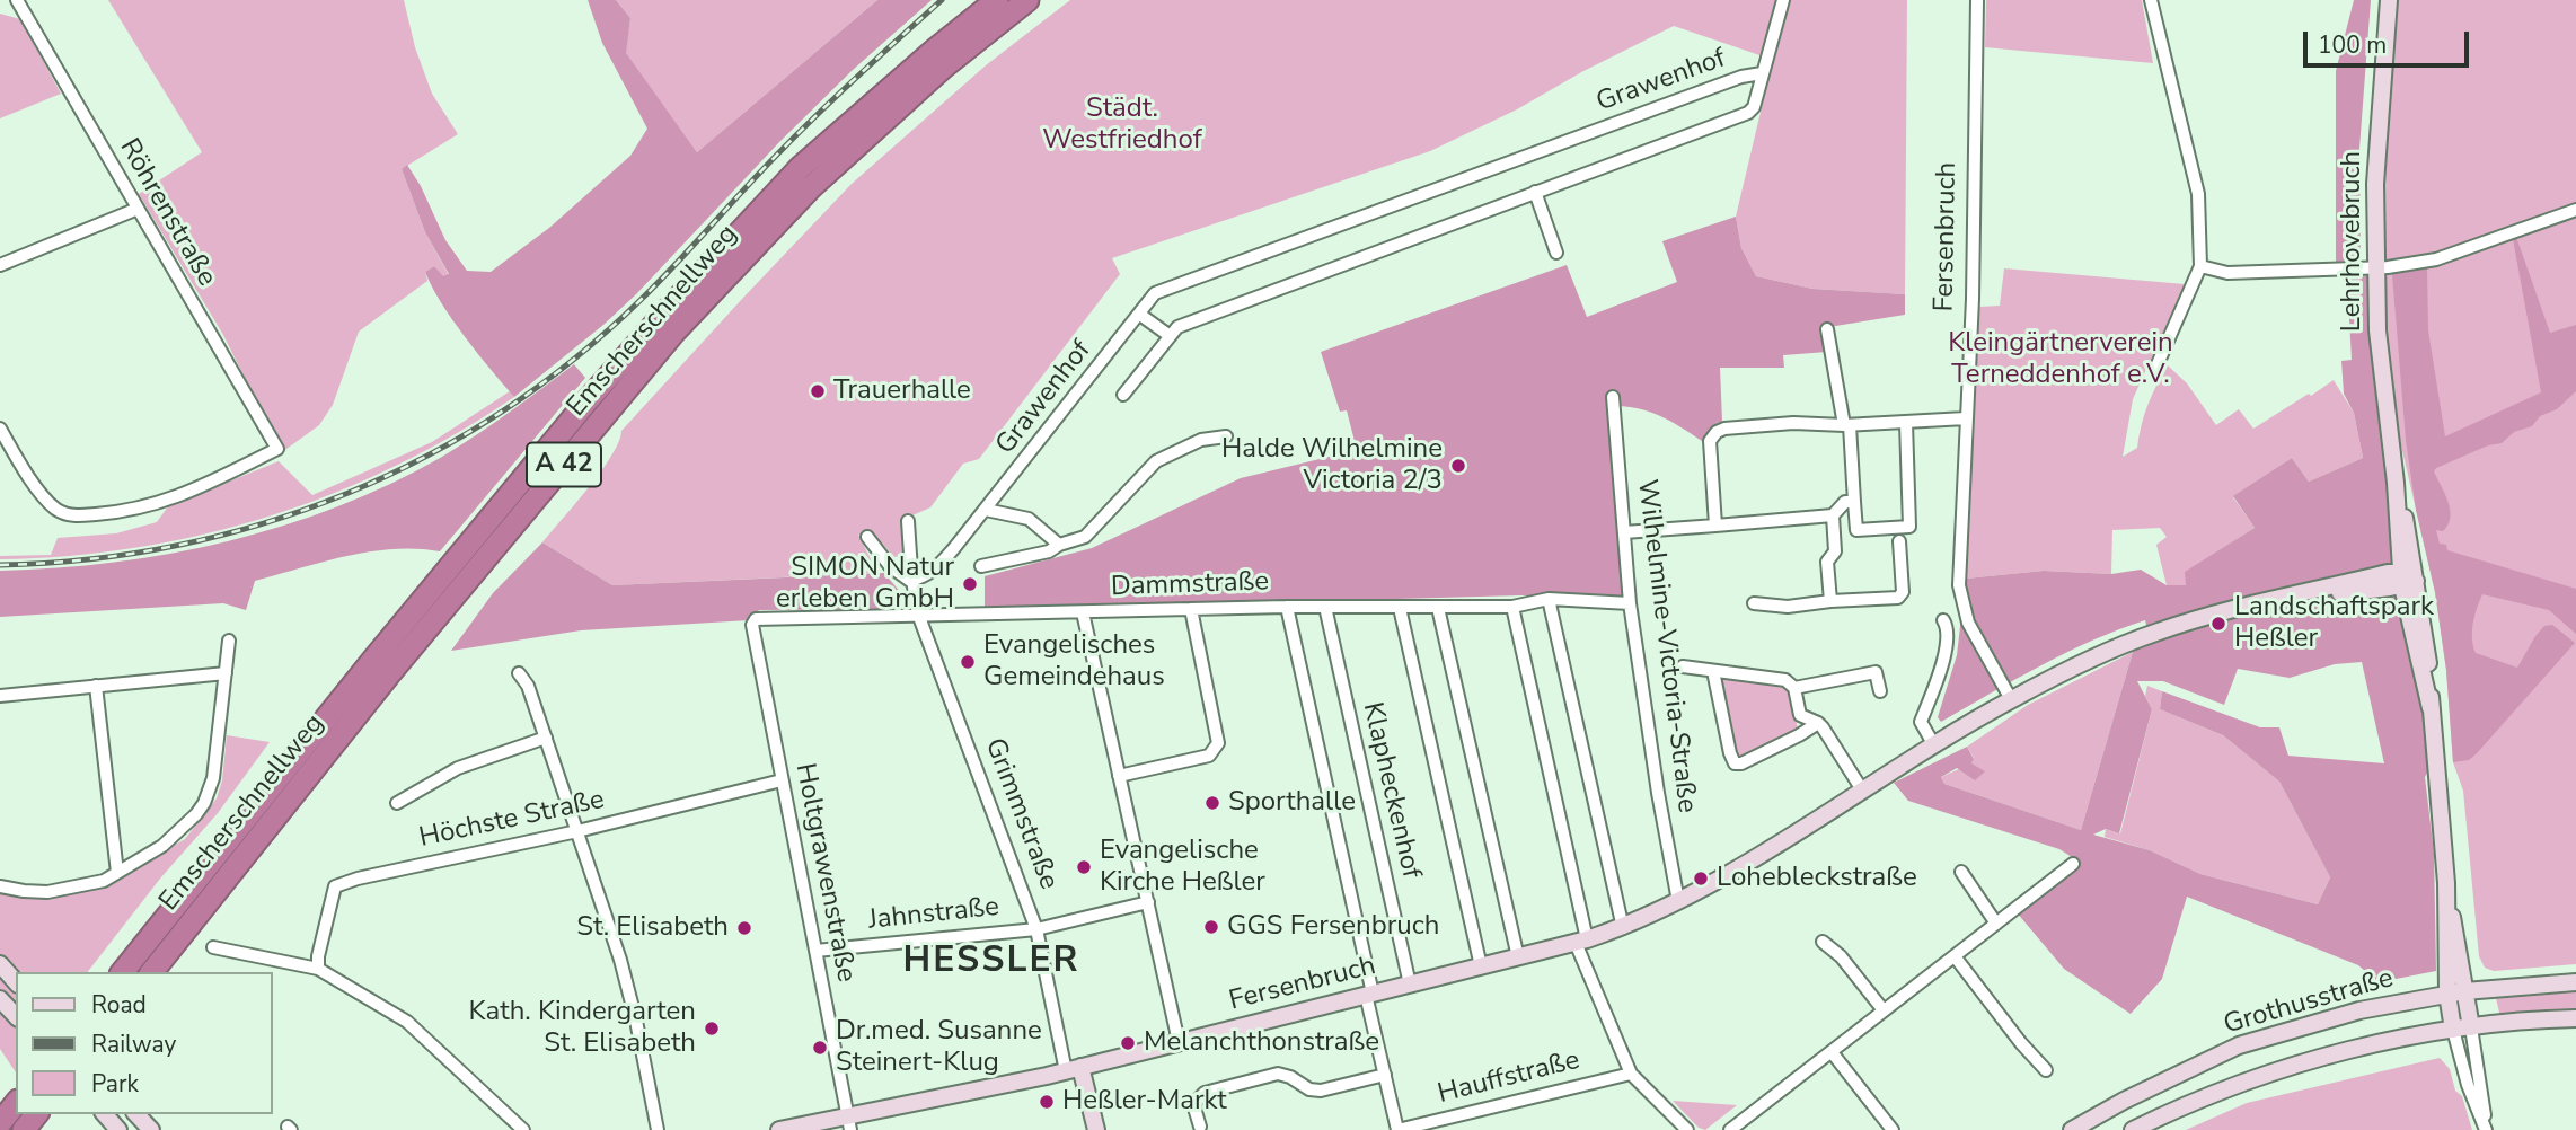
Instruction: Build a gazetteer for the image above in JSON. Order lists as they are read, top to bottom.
{
  "streets": {
    "highway": ["Emscherschnellweg", "A 42"],
    "street": [
      "Grawenhof",
      "Röhrenstraße",
      "Fersenbruch",
      "Lehrhovebruch",
      "Dammstraße",
      "Wilhelmine-Victoria-Straße",
      "Klapheckenhof",
      "Grimmstraße",
      "Höchste Straße",
      "Holtgrawenstraße",
      "Jahnstraße",
      "Grothusstraße",
      "Hauffstraße"
    ]
  },
  "crossings": [
    ["Grawenhof", "Grimmstraße"],
    ["Fersenbruch", "Lehrhovebruch"],
    ["Fersenbruch", "Wilhelmine-Victoria-Straße"],
    ["Fersenbruch", "Klapheckenhof"],
    ["Fersenbruch", "Grimmstraße"],
    ["Fersenbruch", "Holtgrawenstraße"],
    ["Lehrhovebruch", "Grothusstraße"],
    ["Dammstraße", "Wilhelmine-Victoria-Straße"],
    ["Dammstraße", "Klapheckenhof"],
    ["Dammstraße", "Grimmstraße"],
    ["Dammstraße", "Holtgrawenstraße"],
    ["Grimmstraße", "Jahnstraße"],
    ["Höchste Straße", "Holtgrawenstraße"],
    ["Holtgrawenstraße", "Jahnstraße"]
  ],
  "districts": ["HESSLER"],
  "parks": ["Städt. Westfriedhof", "Kleingärtnerverein Terneddenhof e.V."],
  "places": [
    "Trauerhalle",
    "Halde Wilhelmine Victoria 2/3",
    "SIMON Natur erleben GmbH",
    "Landschaftspark Heßler",
    "Evangelisches Gemeindehaus",
    "Sporthalle",
    "Evangelische Kirche Heßler",
    "Lohebleckstraße",
    "GGS Fersenbruch",
    "St. Elisabeth",
    "Kath. Kindergarten St. Elisabeth",
    "Melanchthonstraße",
    "Dr.med. Susanne Steinert-Klug",
    "Heßler-Markt"
  ],
  "legend": ["Road", "Railway", "Park"],
  "scale_bar": "100 m"
}
